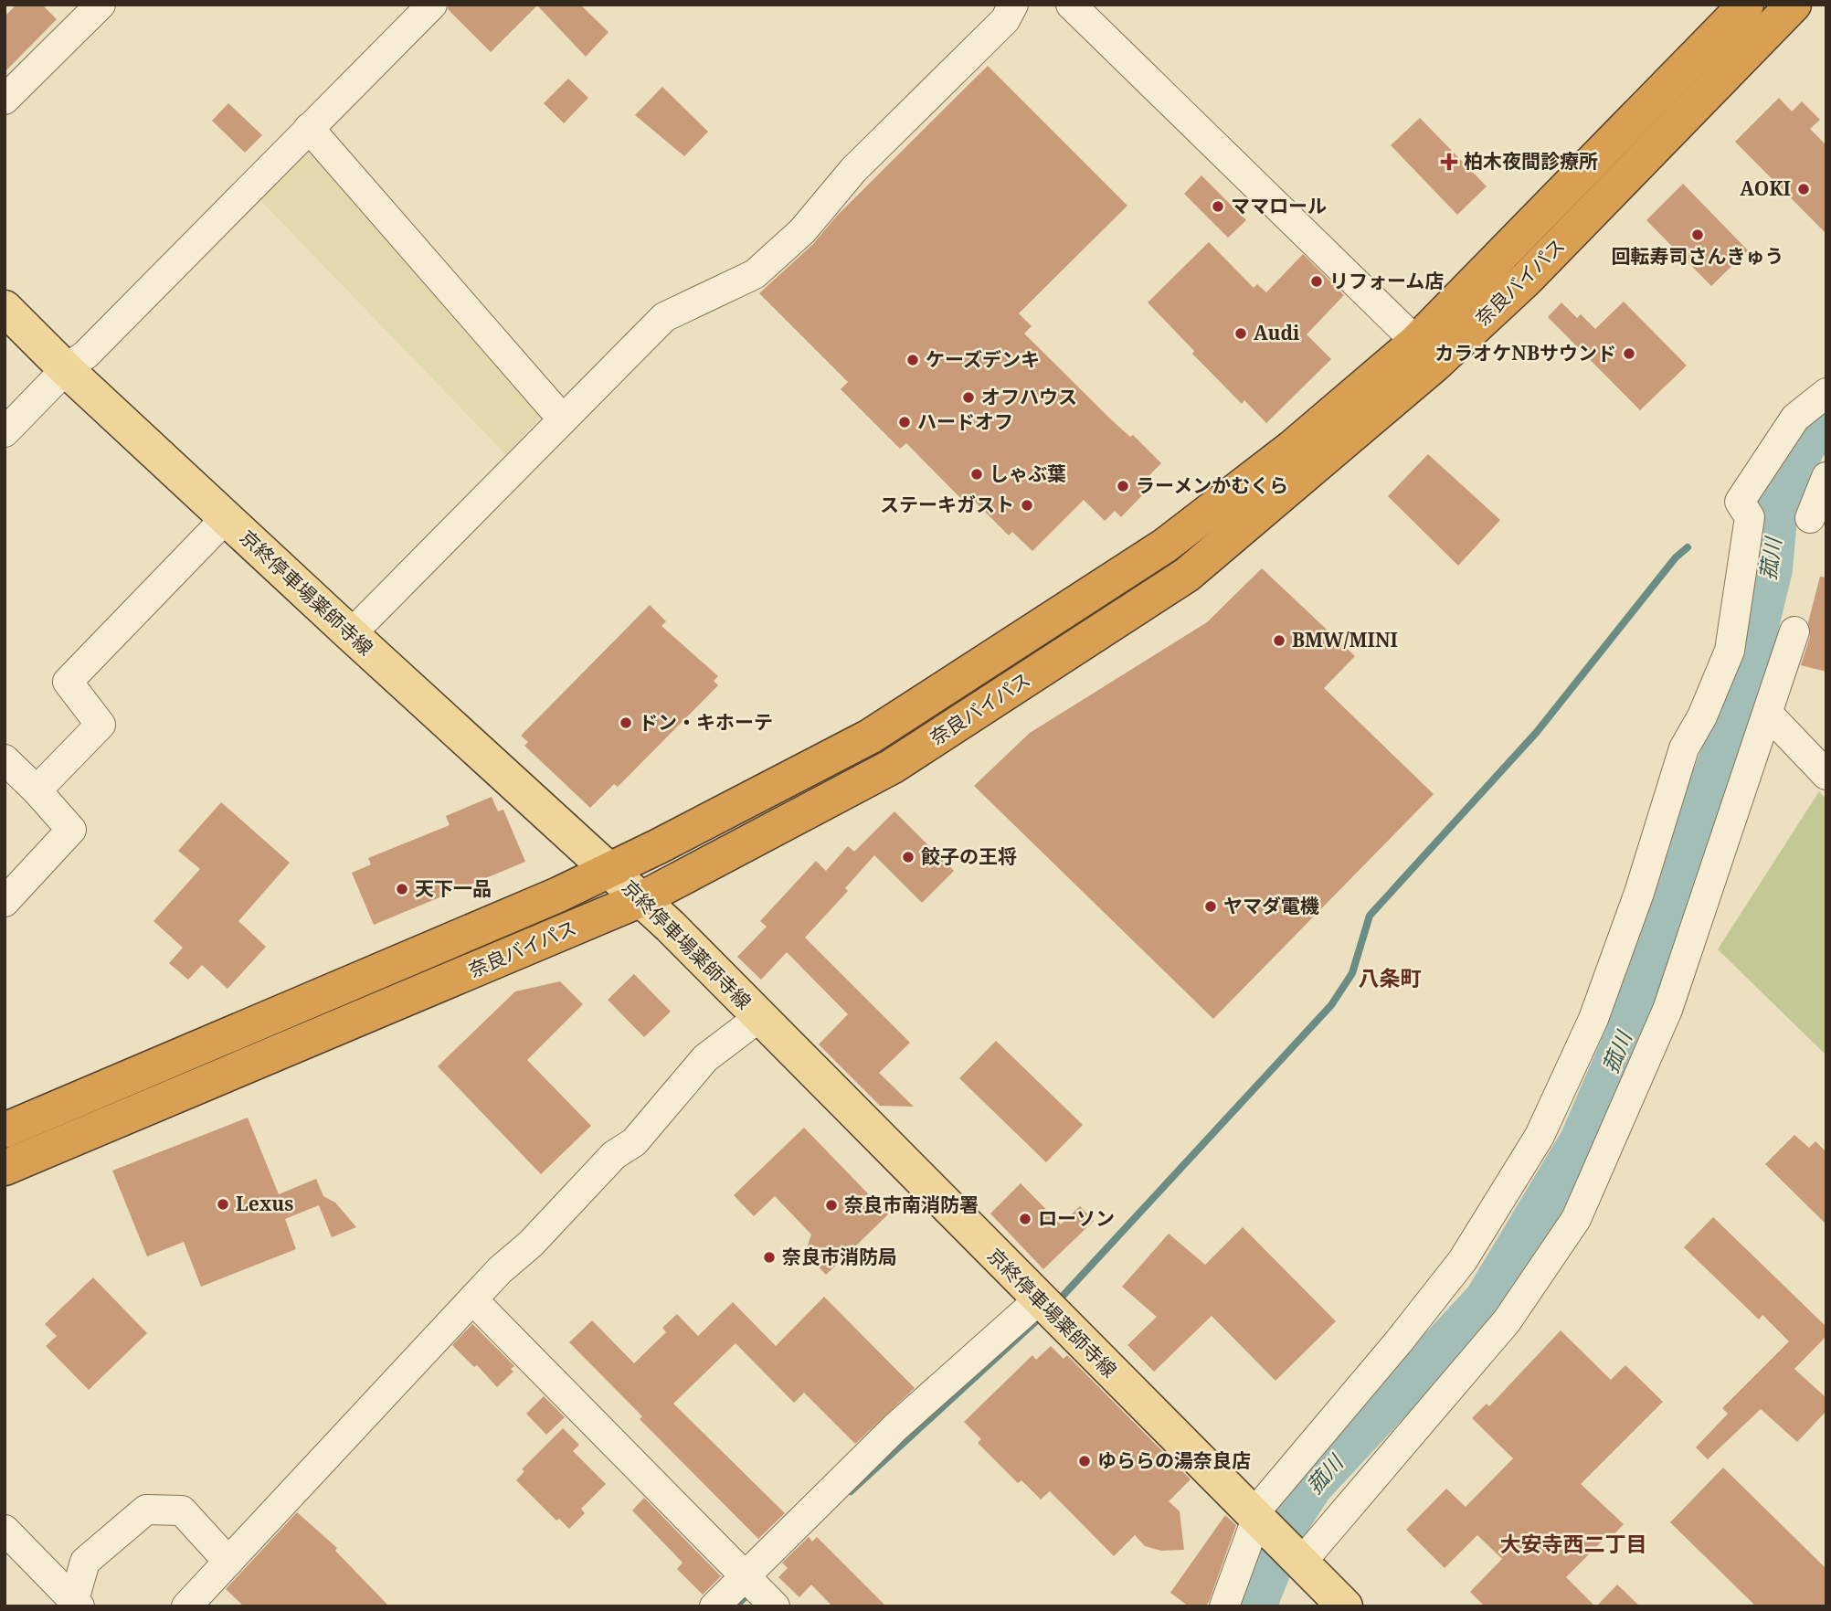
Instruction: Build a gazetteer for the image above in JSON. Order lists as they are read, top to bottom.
{
  "streets": {
    "highway": ["奈良バイパス"],
    "main road": ["京終停車場薬師寺線"]
  },
  "crossings": [
    ["奈良バイパス", "京終停車場薬師寺線"]
  ],
  "districts": ["八条町", "大安寺西二丁目"],
  "water": ["菰川"],
  "places": {
    "health": ["柏木夜間診療所"],
    "other": [
      "AOKI",
      "ママロール",
      "回転寿司さんきゅう",
      "リフォーム店",
      "Audi",
      "カラオケNBサウンド",
      "ケーズデンキ",
      "オフハウス",
      "ハードオフ",
      "しゃぶ葉",
      "ラーメンかむくら",
      "ステーキガスト",
      "BMW/MINI",
      "ドン・キホーテ",
      "餃子の王将",
      "天下一品",
      "ヤマダ電機",
      "Lexus",
      "奈良市南消防署",
      "ローソン",
      "奈良市消防局",
      "ゆららの湯奈良店"
    ]
  }
}
